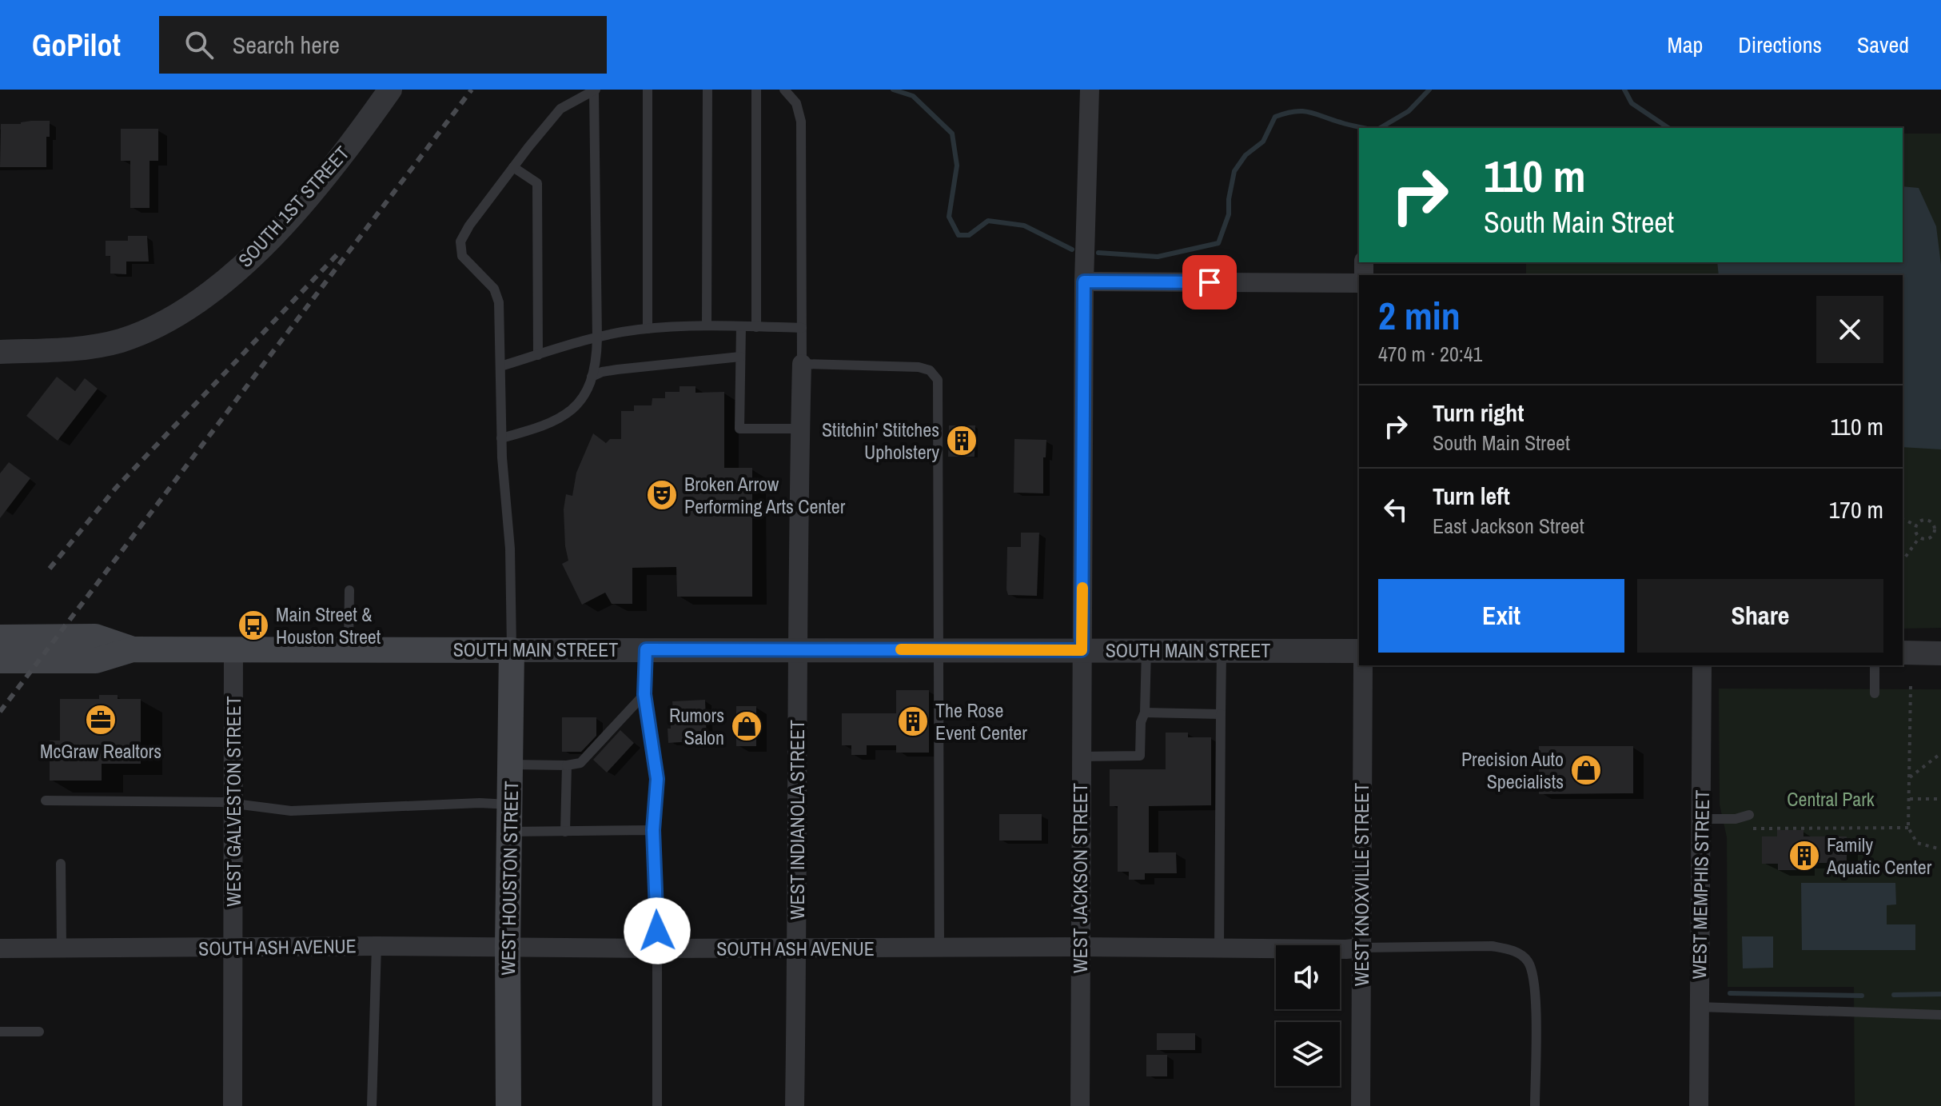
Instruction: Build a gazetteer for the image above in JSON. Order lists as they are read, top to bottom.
{
  "streets": {
    "main road": ["SOUTH MAIN STREET", "WEST HOUSTON STREET"],
    "street": [
      "SOUTH 1ST STREET",
      "WEST GALVESTON STREET",
      "WEST INDIANOLA STREET",
      "WEST JACKSON STREET",
      "WEST KNOXVILLE STREET",
      "WEST MEMPHIS STREET",
      "SOUTH ASH AVENUE"
    ]
  },
  "crossings": [
    ["SOUTH MAIN STREET", "WEST GALVESTON STREET"],
    ["SOUTH MAIN STREET", "WEST INDIANOLA STREET"],
    ["SOUTH MAIN STREET", "WEST HOUSTON STREET"],
    ["SOUTH MAIN STREET", "WEST JACKSON STREET"],
    ["WEST GALVESTON STREET", "SOUTH ASH AVENUE"],
    ["WEST INDIANOLA STREET", "SOUTH ASH AVENUE"],
    ["WEST HOUSTON STREET", "SOUTH ASH AVENUE"],
    ["WEST JACKSON STREET", "SOUTH ASH AVENUE"],
    ["WEST KNOXVILLE STREET", "SOUTH ASH AVENUE"]
  ],
  "parks": ["Central Park"],
  "places": {
    "building": ["Stitchin' Stitches Upholstery", "The Rose Event Center", "Family Aquatic Center"],
    "theatre": ["Broken Arrow Performing Arts Center"],
    "bus stop": ["Main Street & Houston Street"],
    "office": ["McGraw Realtors"],
    "shop": ["Rumors Salon", "Precision Auto Specialists"]
  },
  "page": {
    "header": "GoPilot",
    "search": "Search here",
    "nav": ["Map", "Directions", "Saved"],
    "turn": ["110 m", "South Main Street"],
    "heading": ["2 min", "470 m · 20:41"],
    "list": [
      {
        "name": "Turn right",
        "note": "South Main Street",
        "value": "110 m"
      },
      {
        "name": "Turn left",
        "note": "East Jackson Street",
        "value": "170 m"
      }
    ],
    "buttons": ["Exit", "Share"]
  }
}
